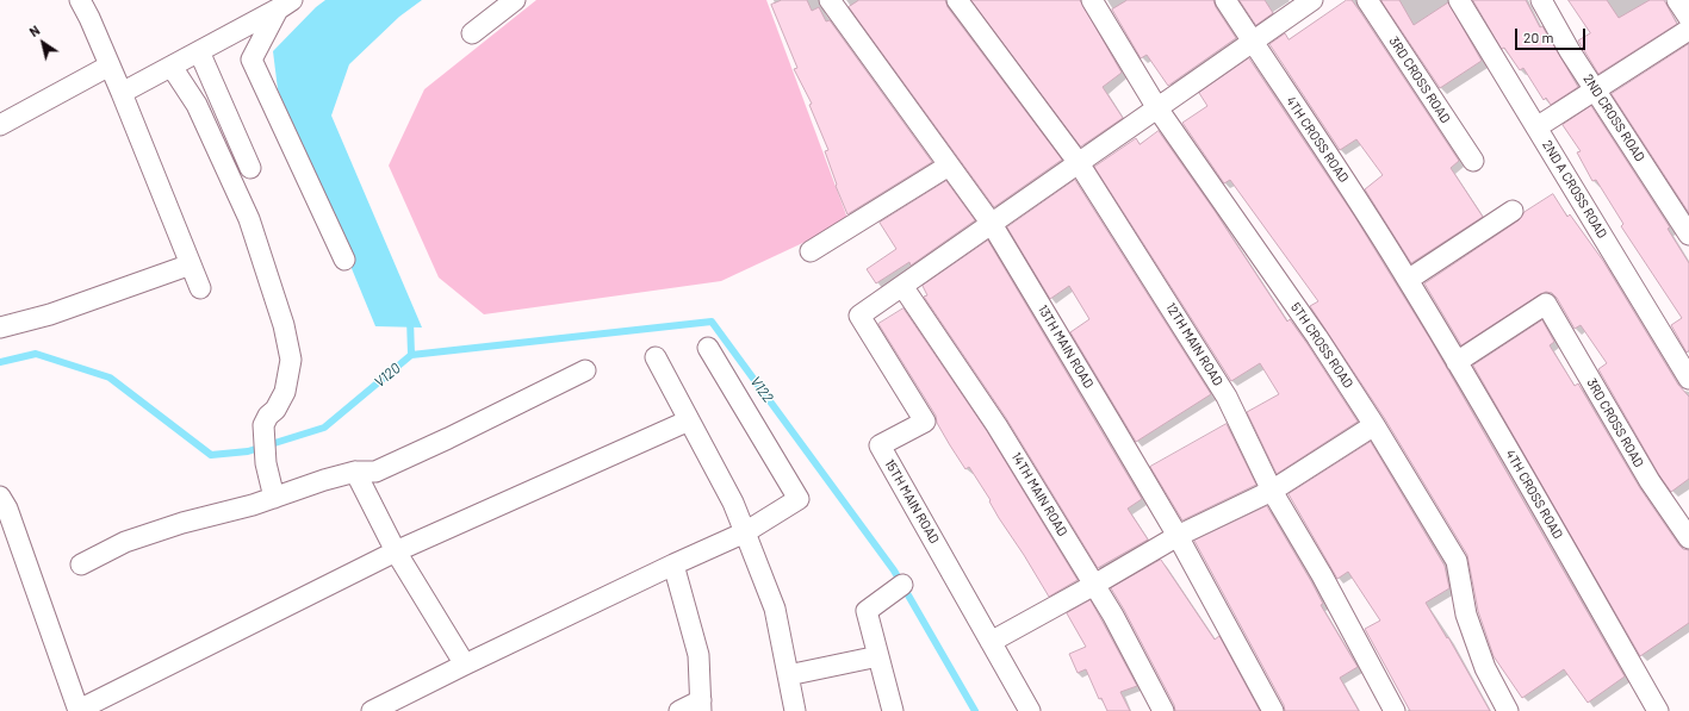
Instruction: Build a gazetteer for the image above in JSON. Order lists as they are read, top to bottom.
{
  "streets": {
    "street": [
      "3RD CROSS ROAD",
      "2ND CROSS ROAD",
      "4TH CROSS ROAD",
      "2ND A CROSS ROAD",
      "12TH MAIN ROAD",
      "5TH CROSS ROAD",
      "13TH MAIN ROAD",
      "14TH MAIN ROAD",
      "15TH MAIN ROAD"
    ]
  },
  "crossings": [
    ["3RD CROSS ROAD", "4TH CROSS ROAD"],
    ["14TH MAIN ROAD", "15TH MAIN ROAD"]
  ],
  "water": ["V120", "V122"],
  "scale_bar": "20 m",
  "north": "top left"
}
